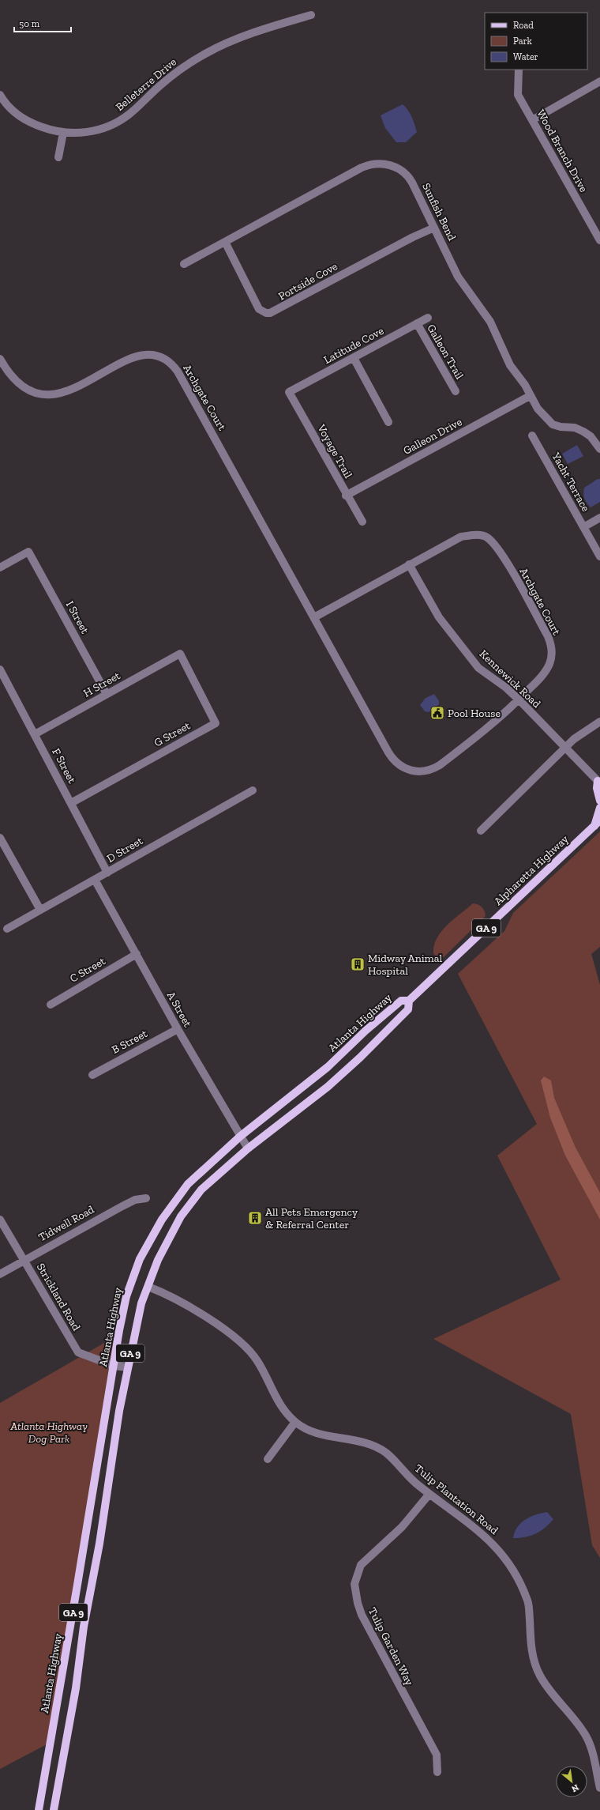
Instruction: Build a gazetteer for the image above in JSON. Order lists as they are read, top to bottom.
{
  "streets": {
    "main road": ["Alpharetta Highway", "GA 9", "Atlanta Highway"],
    "street": [
      "Belleterre Drive",
      "Wood Branch Drive",
      "Sunfish Bend",
      "Portside Cove",
      "Latitude Cove",
      "Galleon Trail",
      "Archgate Court",
      "Galleon Drive",
      "Voyage Trail",
      "Yacht Terrace",
      "I Street",
      "Kennewick Road",
      "H Street",
      "G Street",
      "F Street",
      "D Street",
      "C Street",
      "A Street",
      "B Street",
      "Tidwell Road",
      "Strickland Road",
      "Tulip Plantation Road",
      "Tulip Garden Way"
    ]
  },
  "crossings": [
    ["Sunfish Bend", "Portside Cove"],
    ["Sunfish Bend", "Galleon Drive"],
    ["Latitude Cove", "Galleon Trail"],
    ["Latitude Cove", "Voyage Trail"],
    ["Archgate Court", "Kennewick Road"],
    ["Galleon Drive", "Voyage Trail"],
    ["I Street", "H Street"],
    ["H Street", "G Street"],
    ["H Street", "F Street"],
    ["G Street", "F Street"],
    ["F Street", "D Street"],
    ["D Street", "A Street"],
    ["Alpharetta Highway", "Atlanta Highway"],
    ["C Street", "A Street"],
    ["A Street", "Atlanta Highway"],
    ["A Street", "B Street"],
    ["Atlanta Highway", "Strickland Road"],
    ["Atlanta Highway", "Tulip Plantation Road"],
    ["Tidwell Road", "Strickland Road"],
    ["Tulip Plantation Road", "Tulip Garden Way"]
  ],
  "parks": ["Atlanta Highway Dog Park"],
  "places": {
    "public building": ["Pool House"],
    "building": ["Midway Animal Hospital", "All Pets Emergency & Referral Center"]
  },
  "legend": ["Road", "Park", "Water"],
  "scale_bar": "50 m",
  "north": "bottom right"
}
